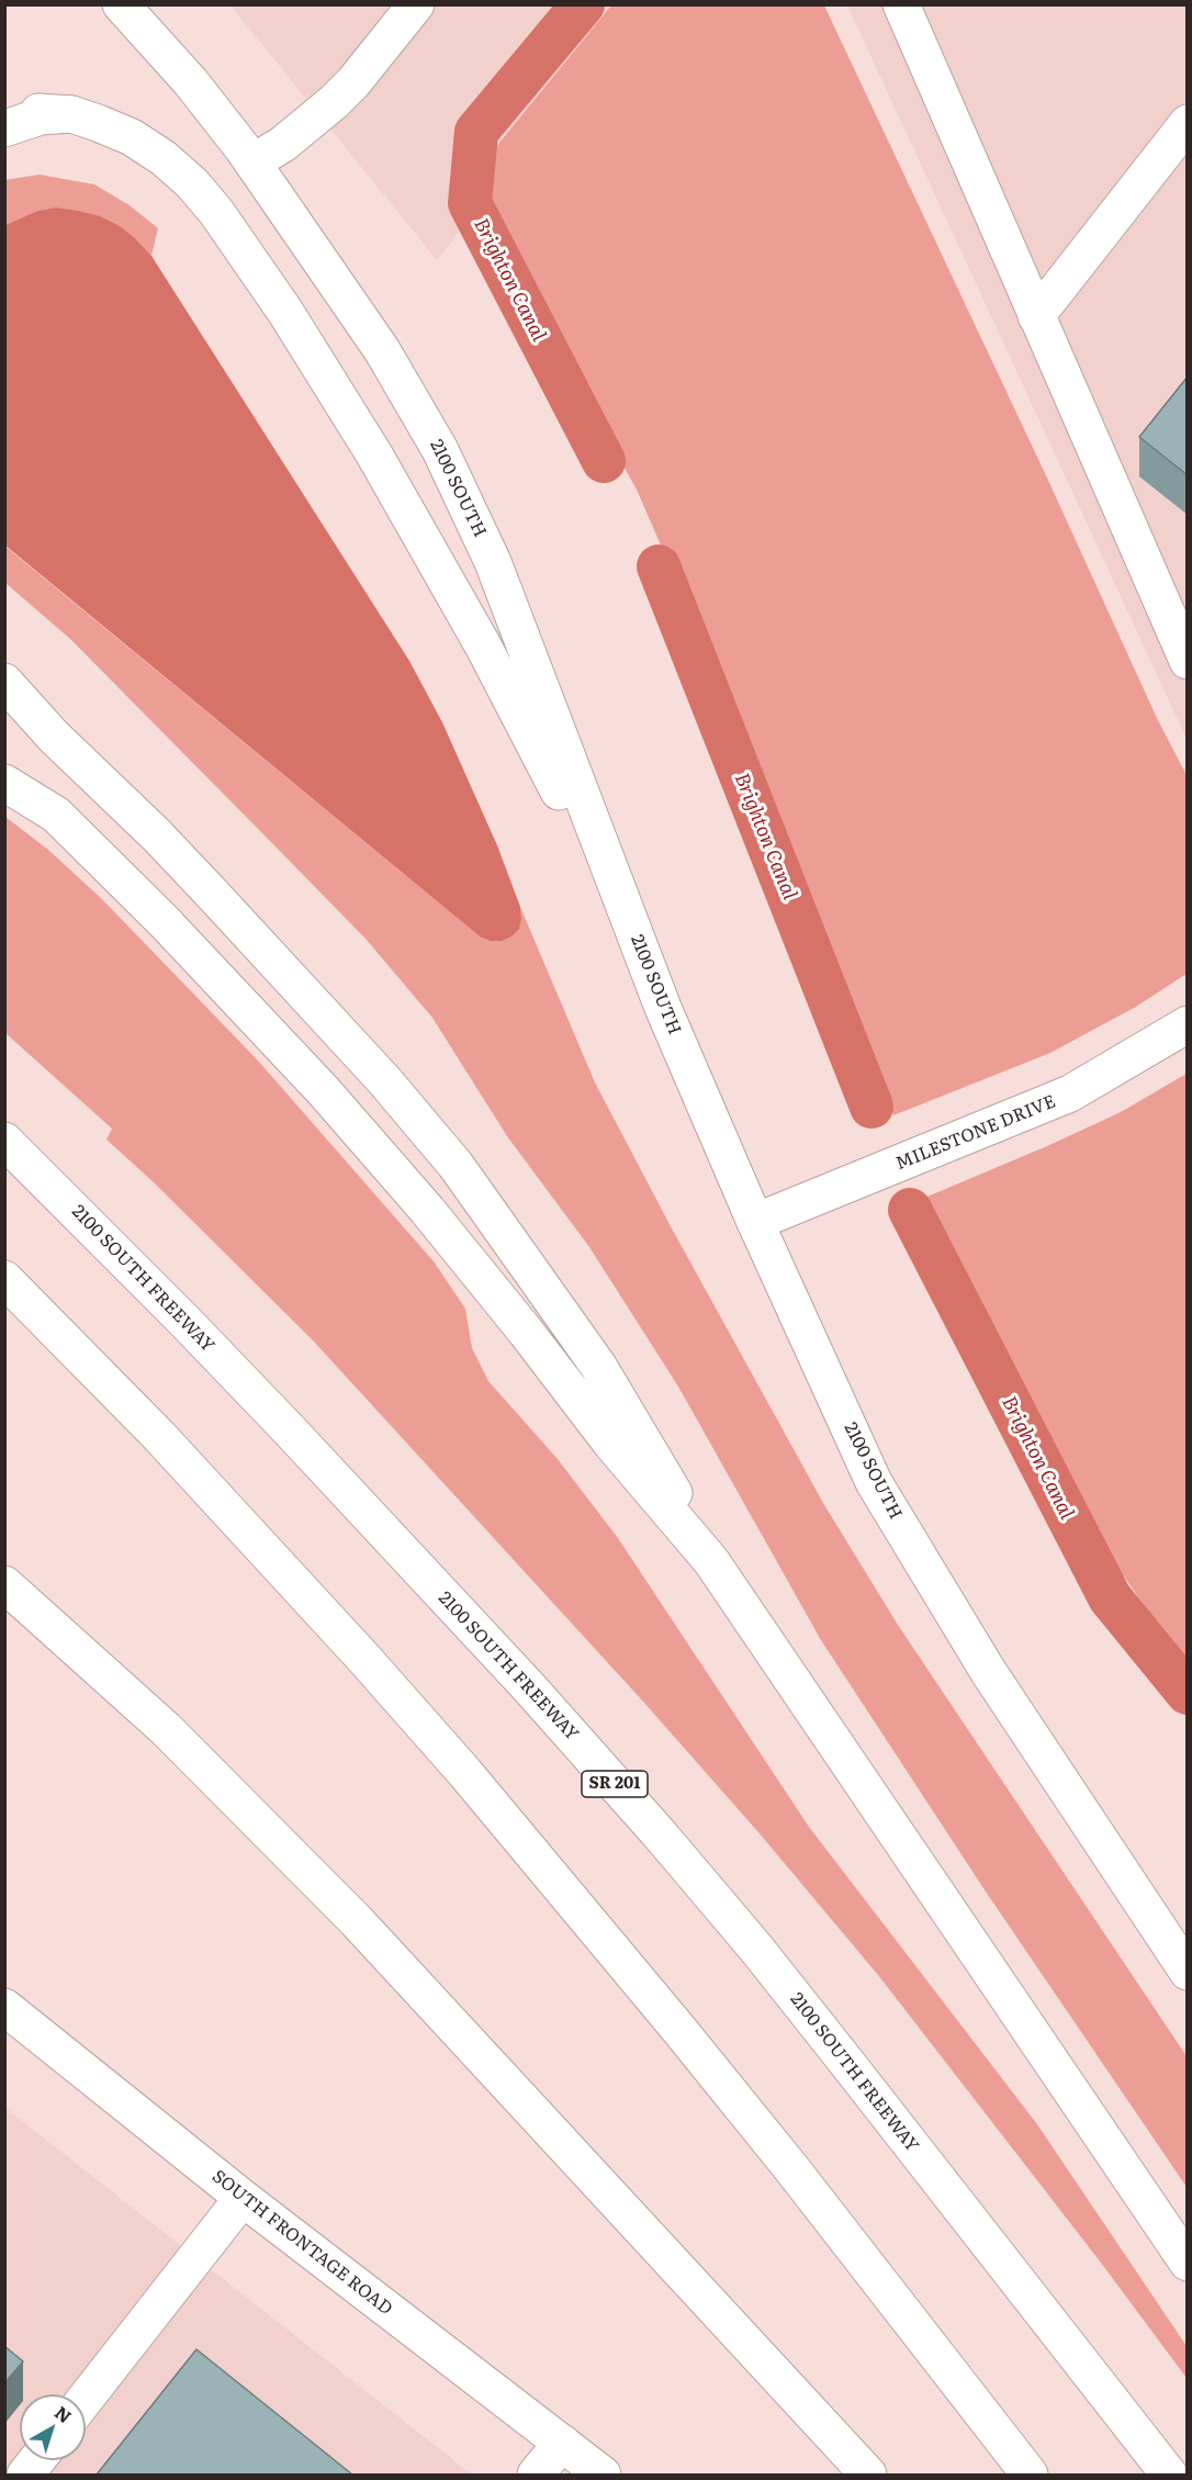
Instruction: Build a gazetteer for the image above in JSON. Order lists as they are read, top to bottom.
{
  "streets": {
    "main road": [
      "2100 SOUTH",
      "MILESTONE DRIVE",
      "2100 SOUTH FREEWAY",
      "SR 201",
      "SOUTH FRONTAGE ROAD"
    ]
  },
  "crossings": [
    ["2100 SOUTH", "MILESTONE DRIVE"]
  ],
  "water": ["Brighton Canal"],
  "north": "top right"
}
